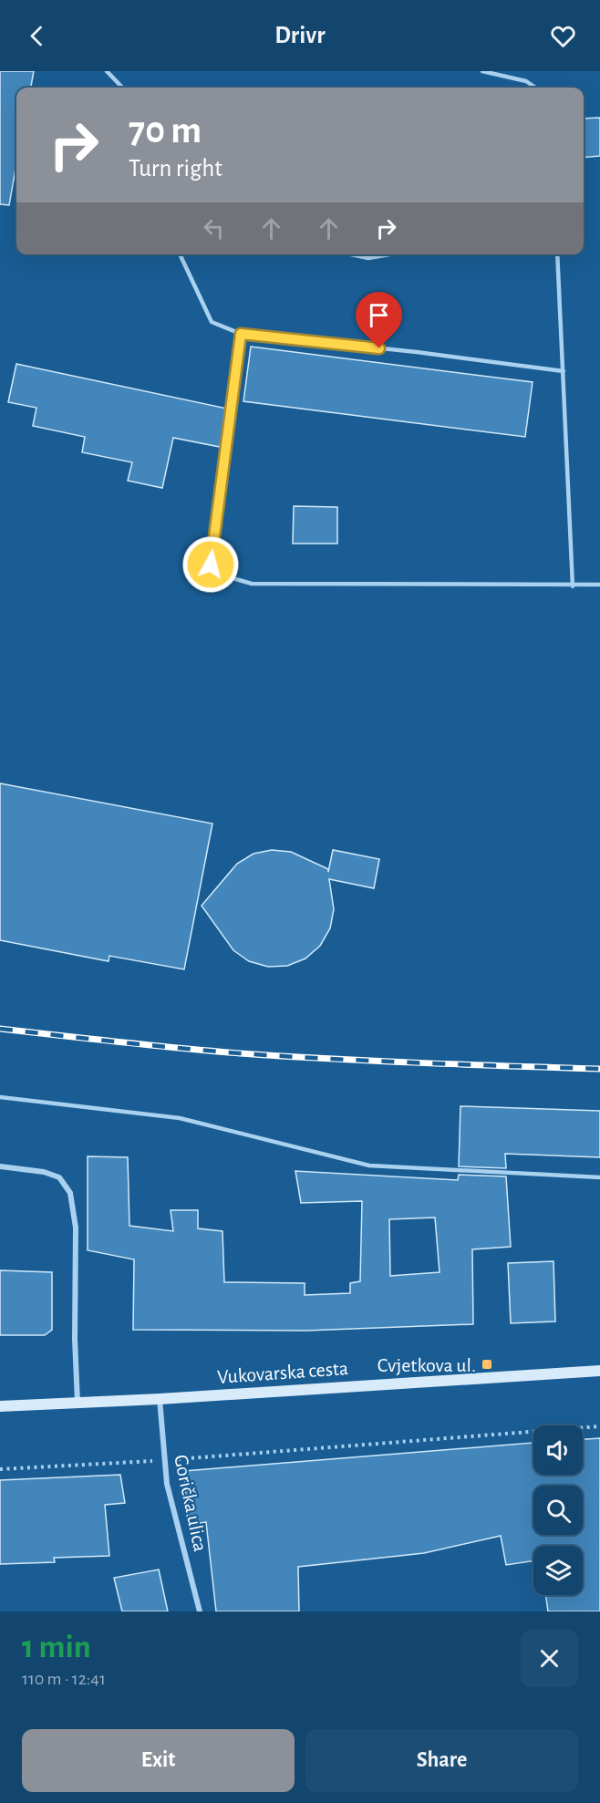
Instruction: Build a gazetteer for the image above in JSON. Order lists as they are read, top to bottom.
{
  "streets": {
    "main road": ["Vukovarska cesta"],
    "street": ["Gorička ulica"]
  },
  "crossings": [
    ["Vukovarska cesta", "Gorička ulica"]
  ],
  "places": {
    "transit": ["Cvjetkova ul."]
  },
  "page": {
    "header": "Drivr",
    "turn": ["70 m", "Turn right"],
    "heading": ["1 min", "110 m · 12:41"],
    "buttons": ["Exit", "Share"]
  }
}
